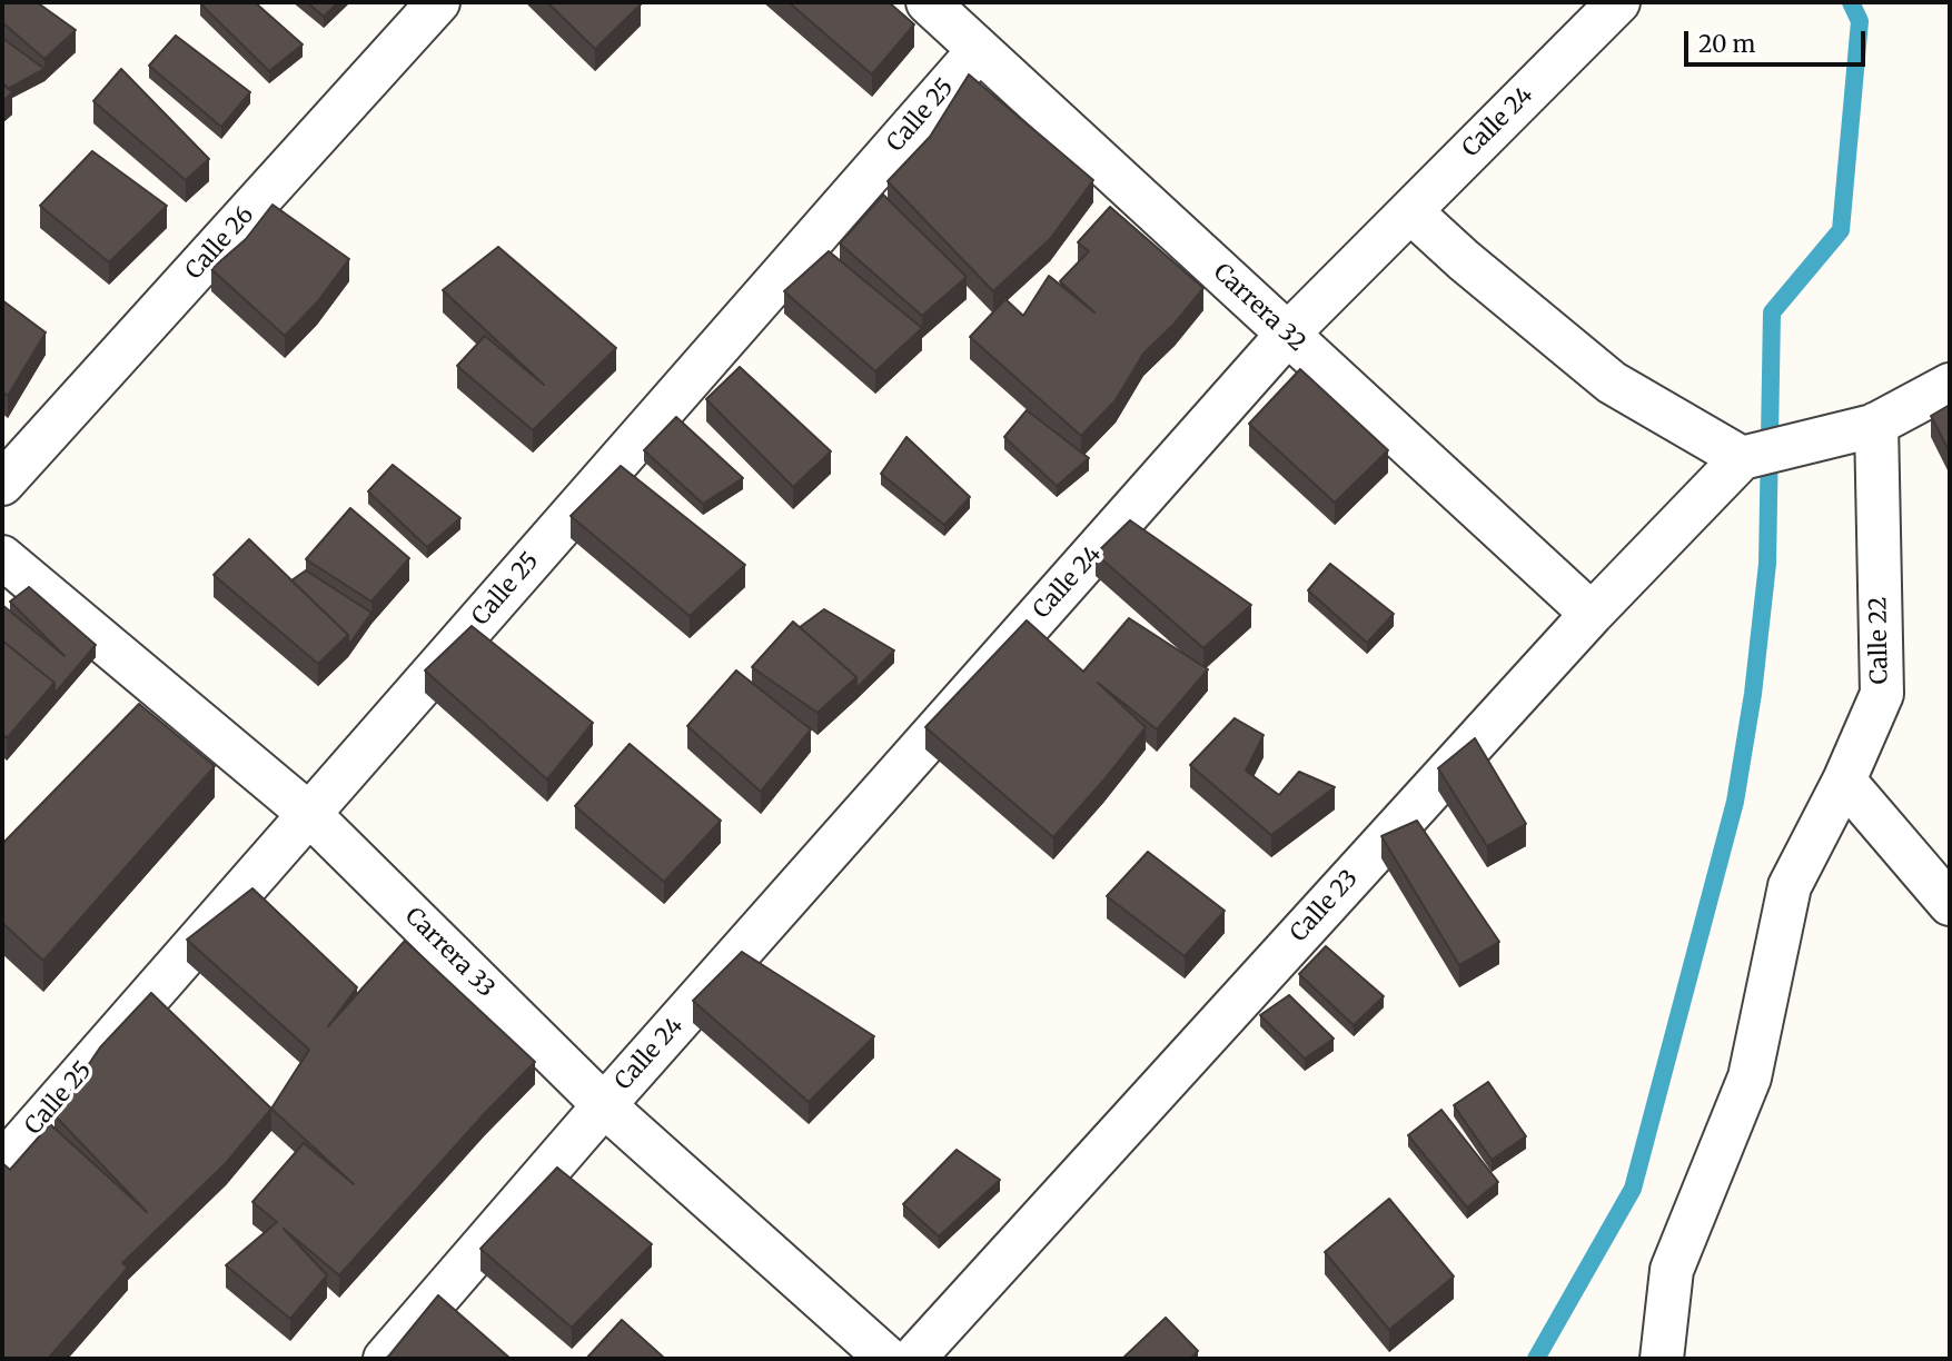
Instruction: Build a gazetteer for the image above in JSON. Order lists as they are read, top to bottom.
{
  "streets": {
    "street": [
      "Calle 25",
      "Calle 24",
      "Calle 26",
      "Carrera 32",
      "Calle 22",
      "Calle 23",
      "Carrera 33"
    ]
  },
  "crossings": [
    ["Calle 25", "Carrera 32"],
    ["Calle 25", "Carrera 33"],
    ["Calle 24", "Carrera 32"],
    ["Calle 24", "Carrera 33"],
    ["Carrera 32", "Calle 23"]
  ],
  "scale_bar": "20 m"
}
